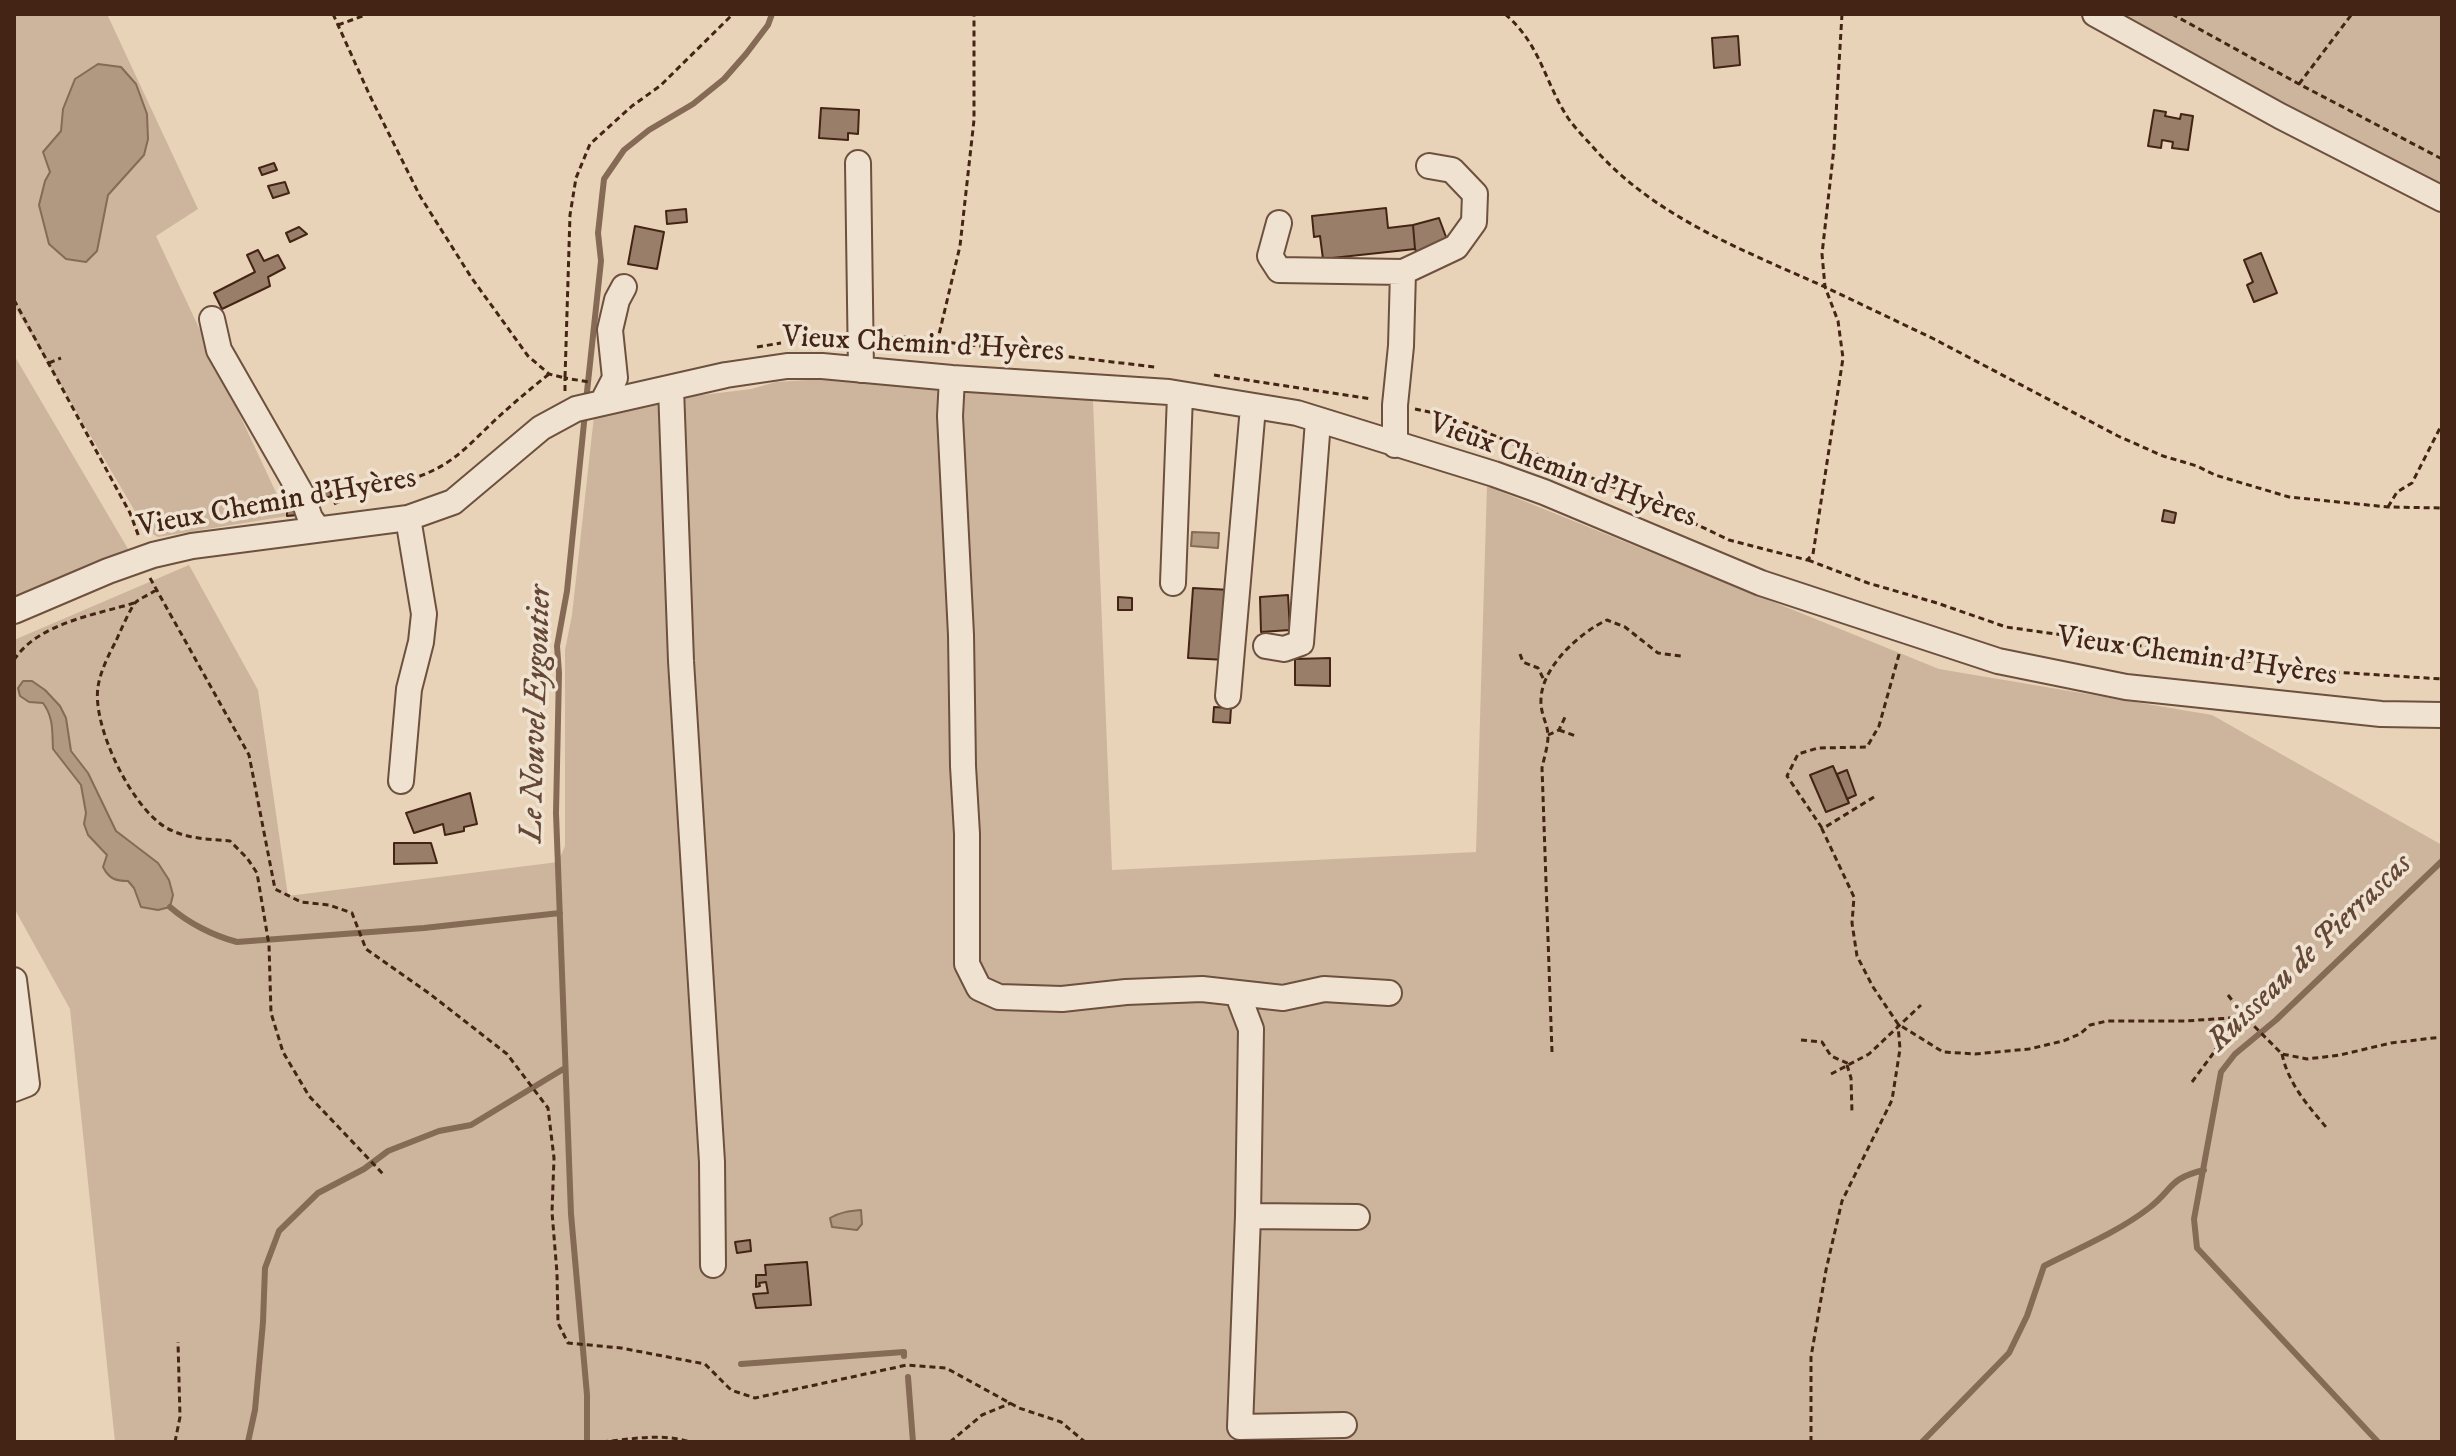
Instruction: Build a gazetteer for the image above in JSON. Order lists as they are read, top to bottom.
{
  "streets": {
    "street": ["Vieux Chemin d'Hyères"]
  },
  "water": ["Le Nouvel Eygoutier", "Ruisseau de Pierrascas"]
}
